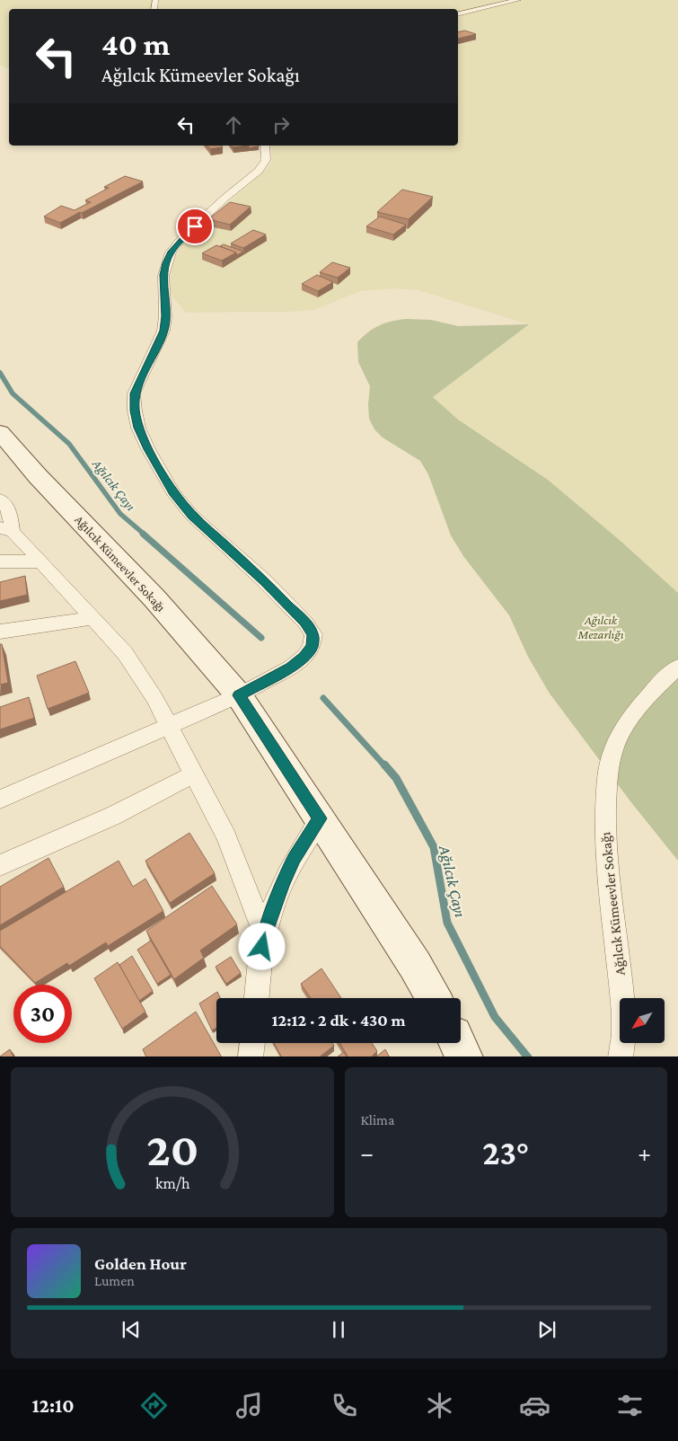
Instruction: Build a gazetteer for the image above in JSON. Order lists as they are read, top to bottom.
{
  "streets": {
    "main road": ["Ağılcık Kümeevler Sokağı"]
  },
  "water": ["Ağılcık Çayı"],
  "parks": ["Ağılcık Mezarlığı"],
  "north": "bottom left",
  "page": {
    "turn": ["40 m", "Ağılcık Kümeevler Sokağı"],
    "limit": "30",
    "trip": "12:12 · 2 dk · 430 m",
    "tile": "Klima",
    "heat": ["−", "23°", "+"],
    "song": ["Golden Hour", "Lumen"],
    "tabs": "12:10",
    "gauge": ["20", "km/h"]
  }
}
